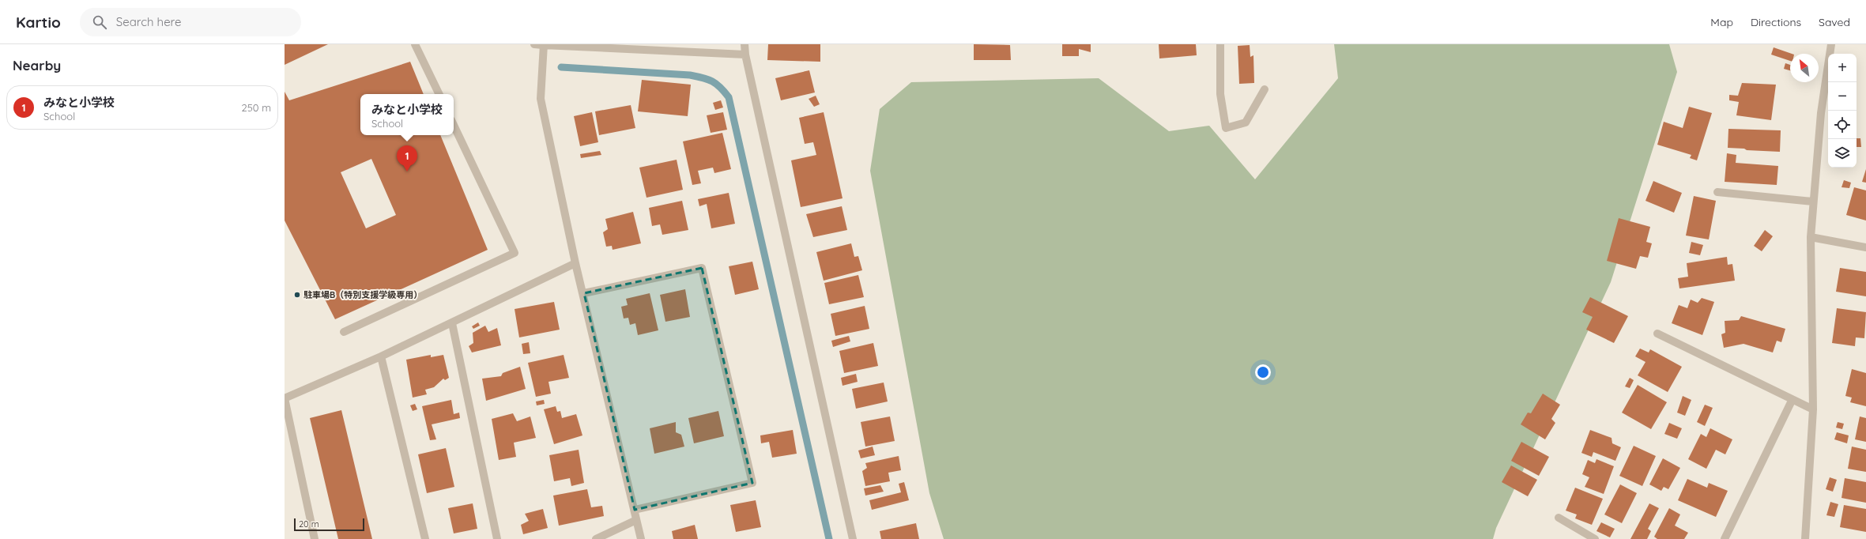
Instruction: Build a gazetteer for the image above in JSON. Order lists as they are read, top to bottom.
{
  "places": ["駐車場B（特別支援学級専用）"],
  "scale_bar": "20 m",
  "north": "top left",
  "page": {
    "header": "Kartio",
    "search": "Search here",
    "nav": ["Map", "Directions", "Saved"],
    "heading": "Nearby",
    "map_buttons": ["+", "−"],
    "list": [
      {
        "mark": "1",
        "name": "みなと小学校",
        "note": "School",
        "value": "250 m"
      }
    ],
    "popup": ["みなと小学校", "School"],
    "pins": "1",
    "scale": "20 m"
  }
}
